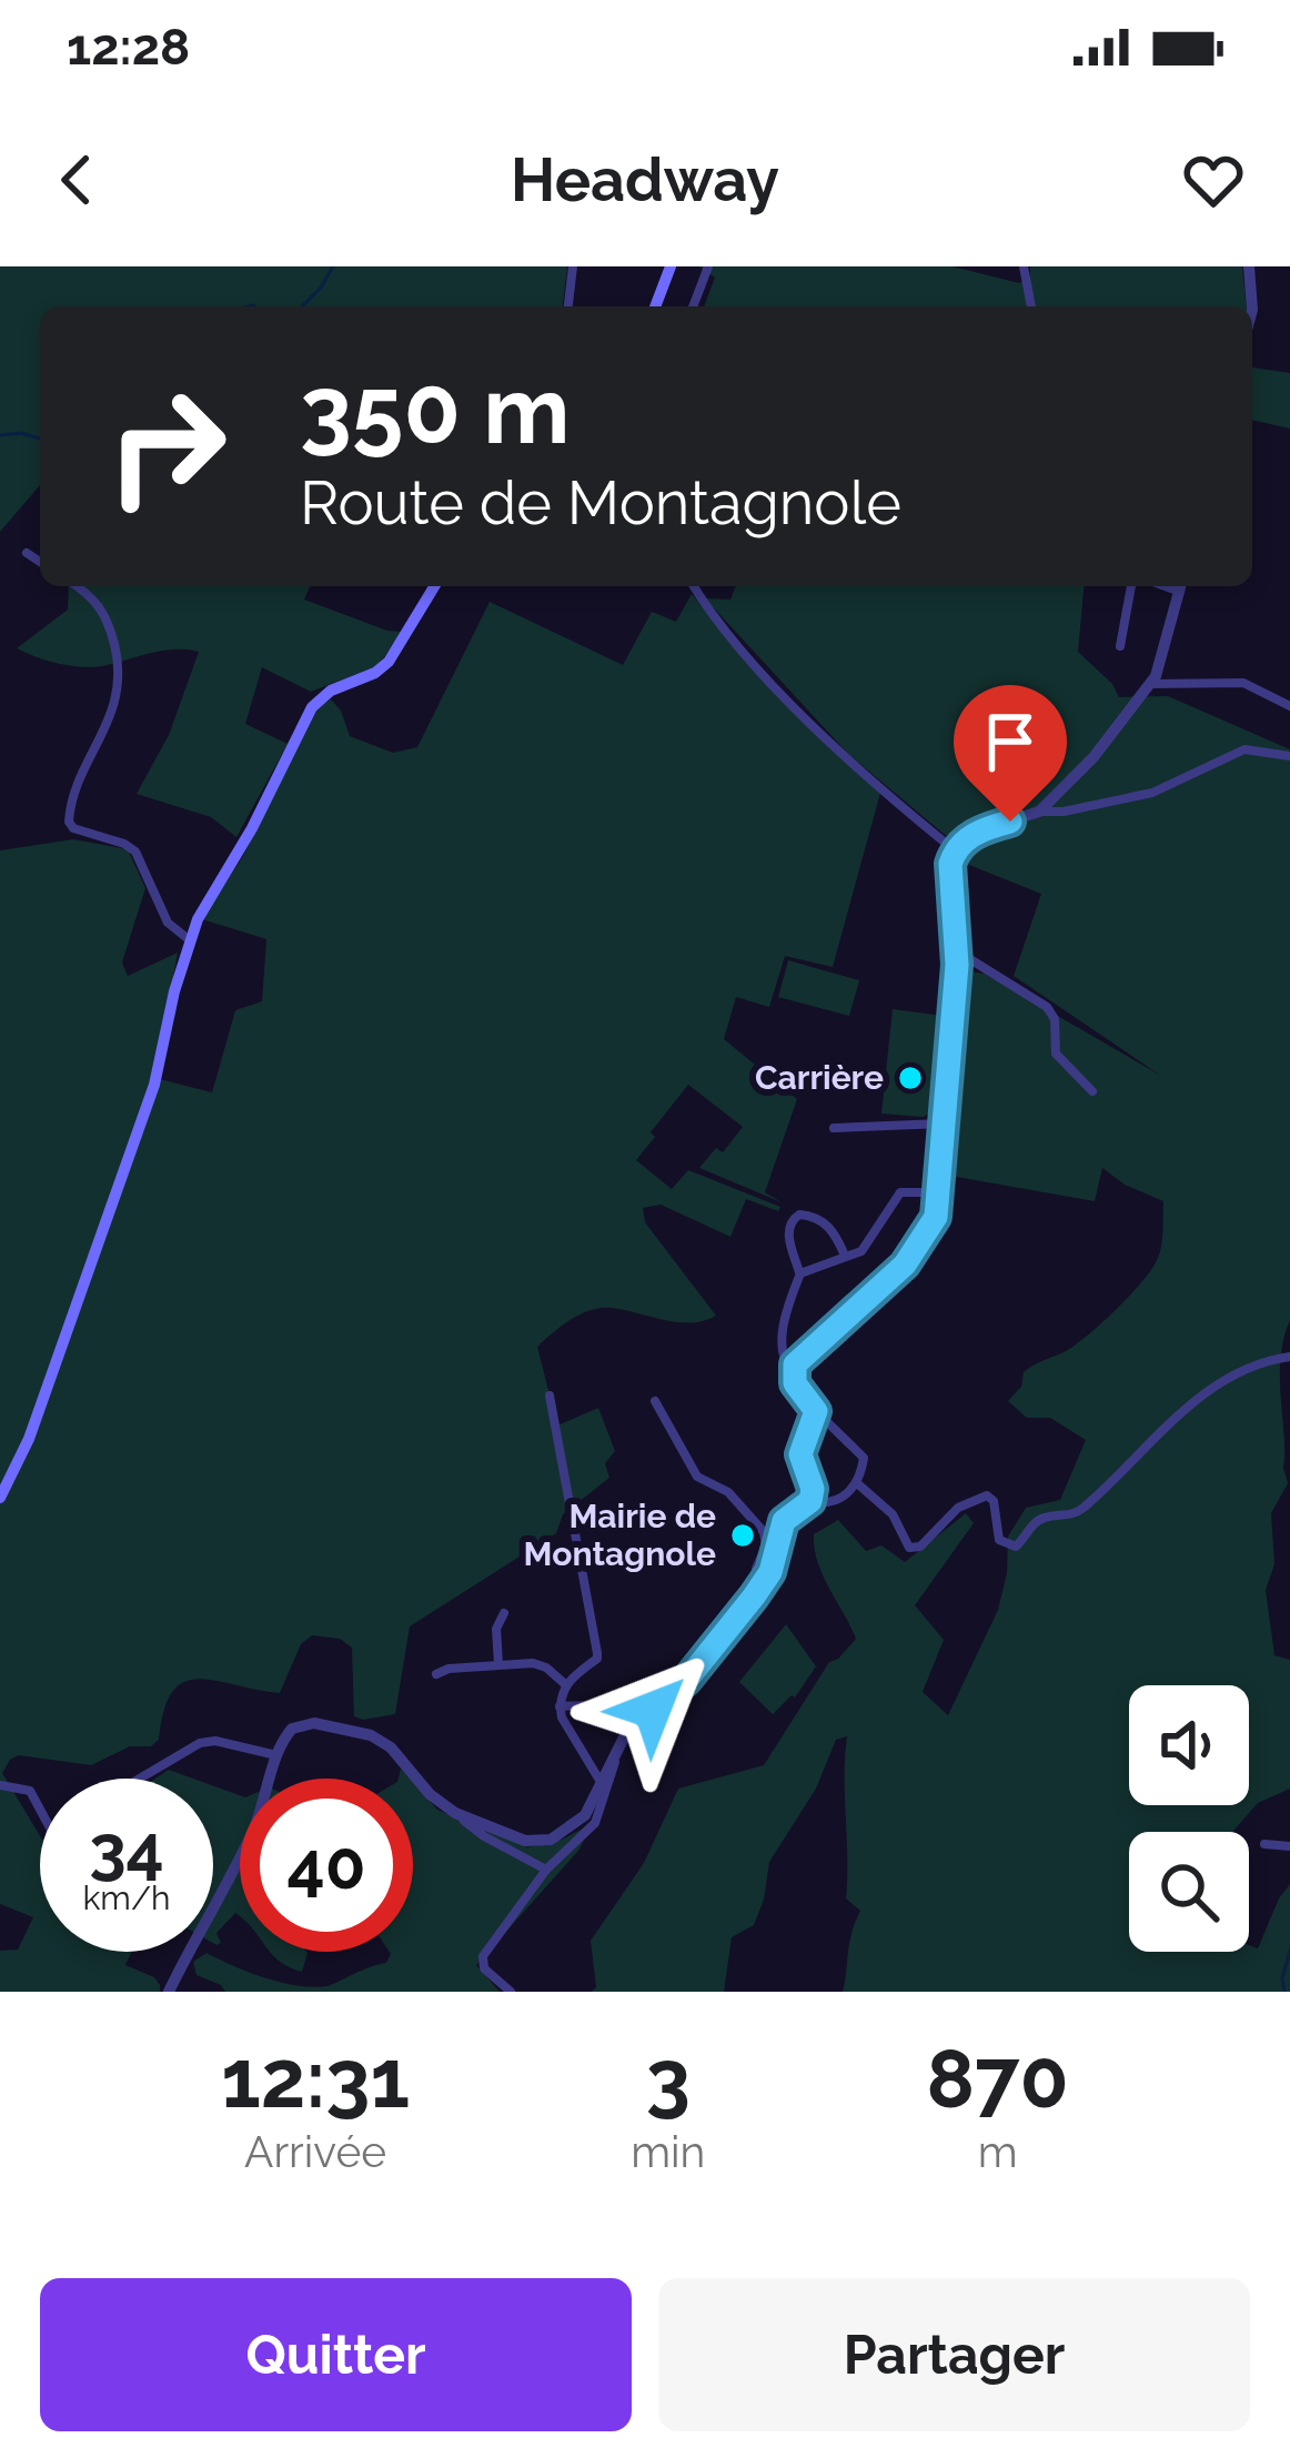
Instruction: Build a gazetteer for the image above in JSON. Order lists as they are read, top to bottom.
{
  "places": ["Carrière", "Mairie de Montagnole"],
  "page": {
    "status": "12:28",
    "header": "Headway",
    "turn": ["350 m", "Route de Montagnole"],
    "speed": "34 km/h",
    "limit": "40",
    "eta": [
      "12:31",
      "Arrivée",
      "3",
      "min",
      "870",
      "m"
    ],
    "buttons": ["Quitter", "Partager"]
  }
}
